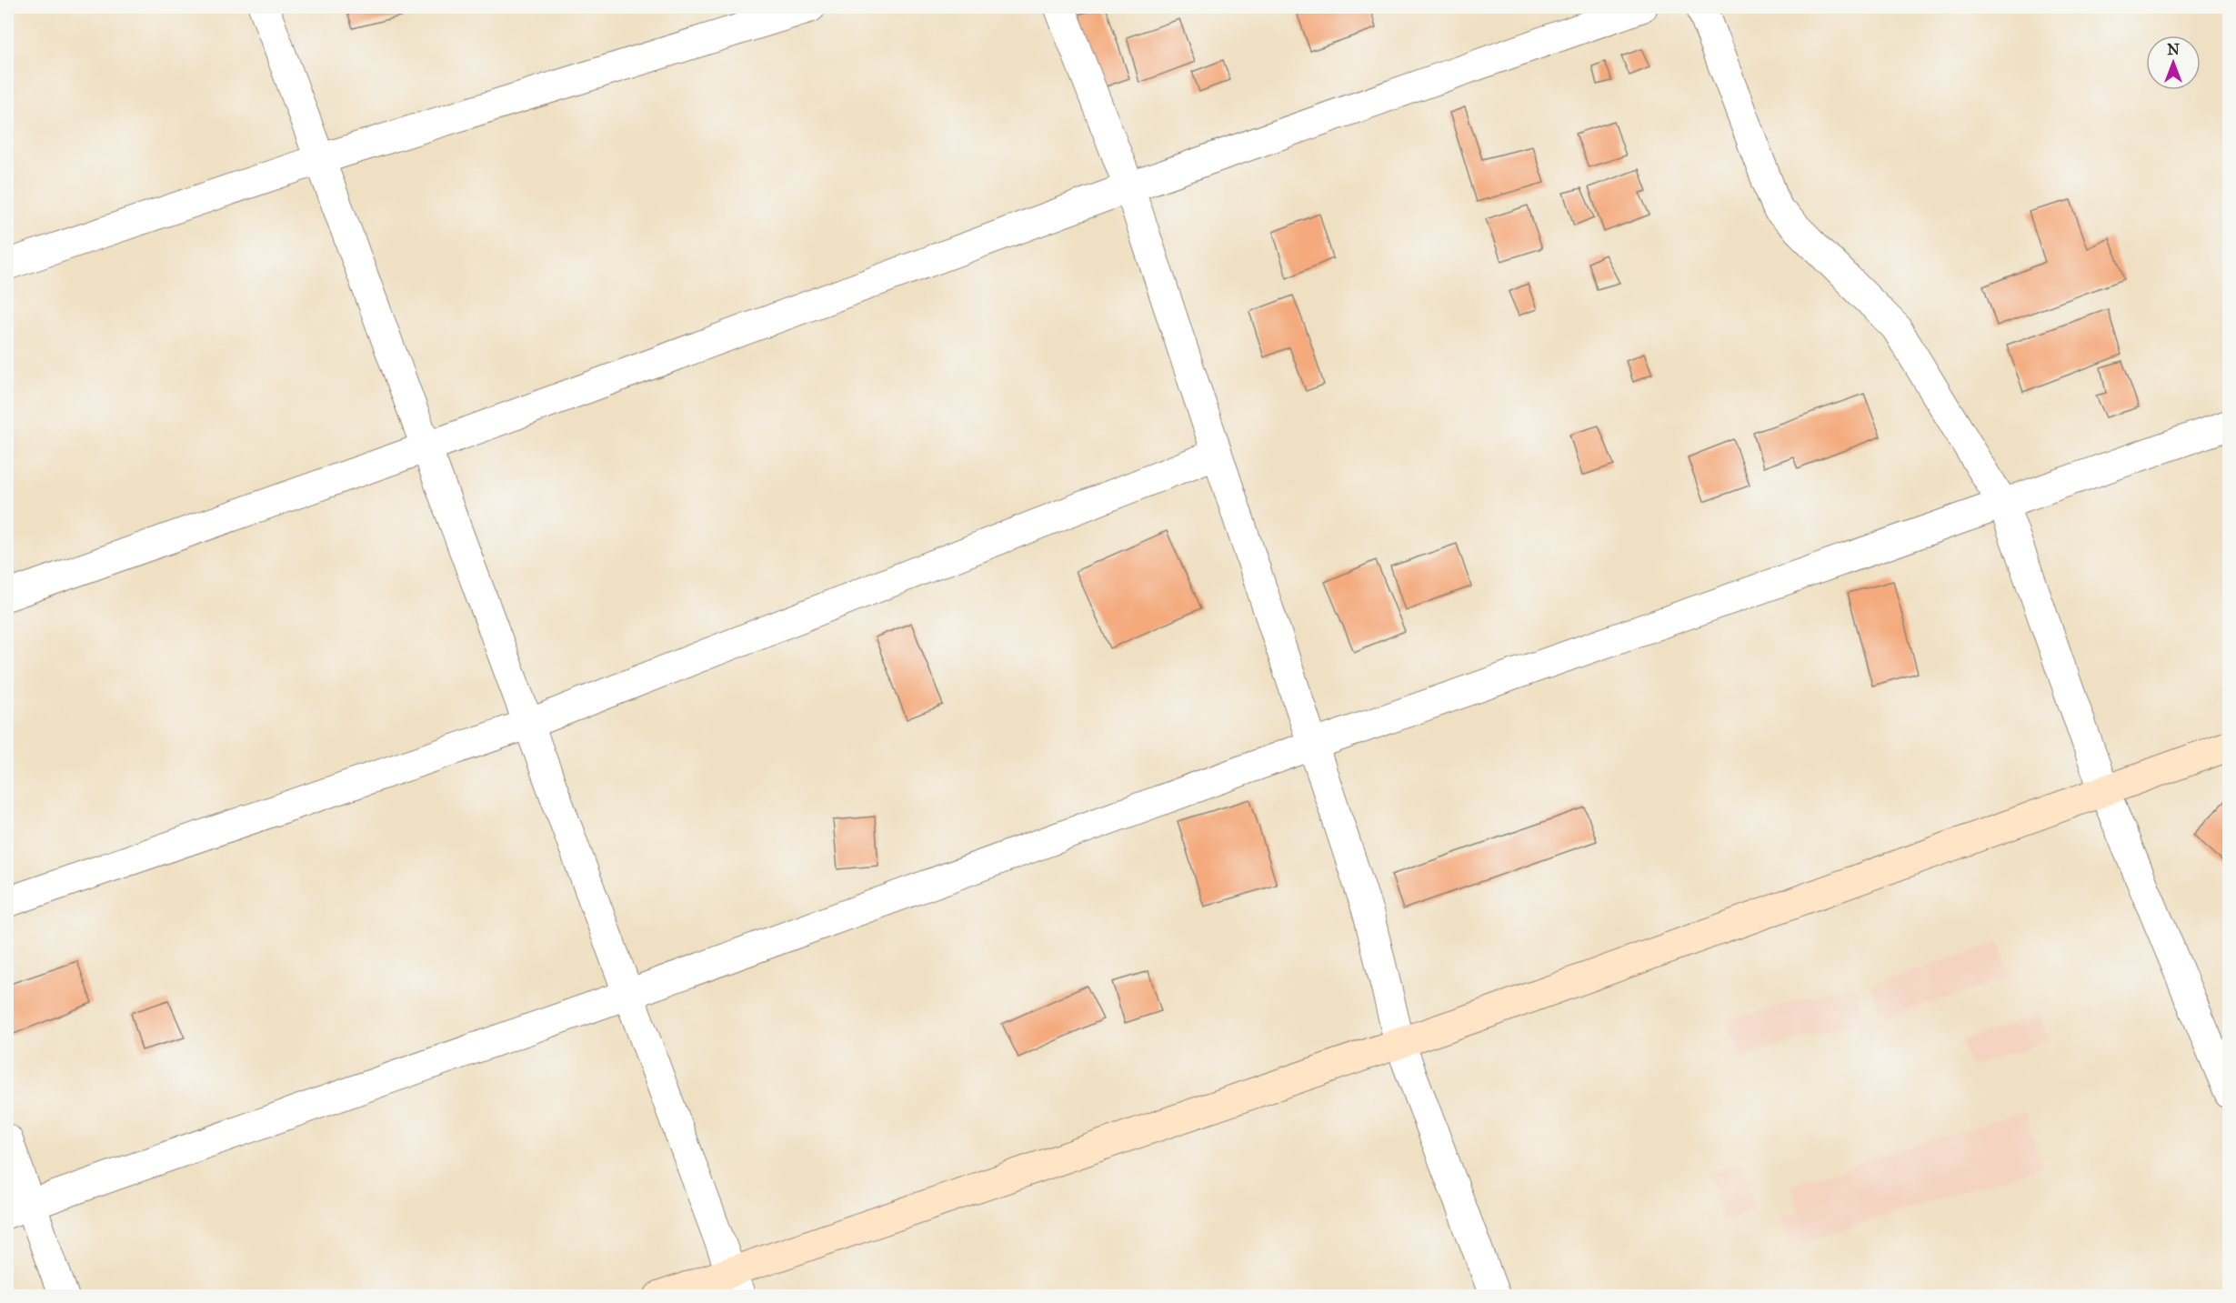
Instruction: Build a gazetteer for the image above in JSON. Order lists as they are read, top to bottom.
{
  "north": "top"
}
